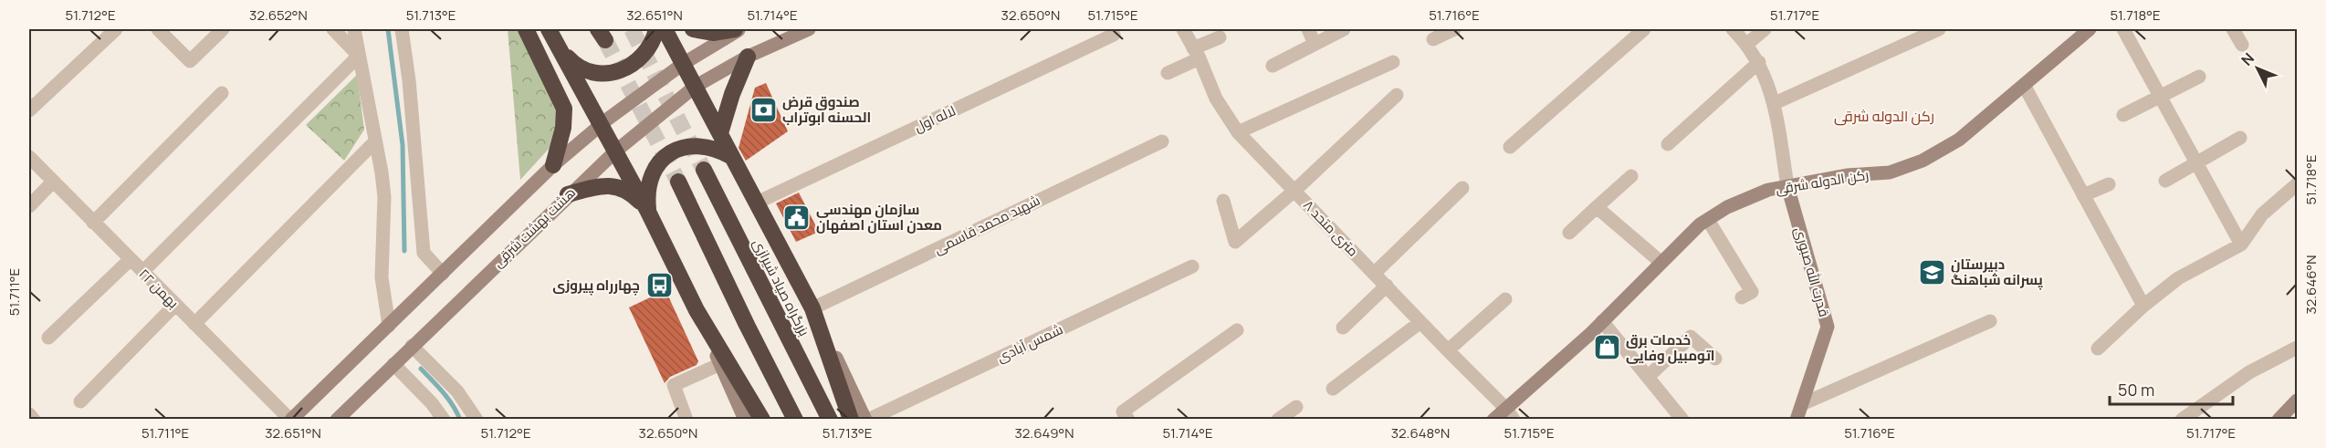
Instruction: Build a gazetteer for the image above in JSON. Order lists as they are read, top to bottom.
{
  "streets": {
    "highway": ["بزرگراه صیاد شیرازی"],
    "main road": ["رکن الدوله شرقی", "هشت بهشت شرقی", "قدرت الله صبوری"],
    "street": [
      "لاله اول",
      "شهید محمد قاسمی",
      "۸ متری متحد",
      "۲۲ بهمن",
      "شمس آبادی"
    ]
  },
  "crossings": [
    ["رکن الدوله شرقی", "۸ متری متحد"],
    ["رکن الدوله شرقی", "قدرت الله صبوری"]
  ],
  "districts": ["رکن الدوله شرقی"],
  "places": {
    "bank": ["صندوق قرض الحسنه ابوتراب"],
    "public building": ["سازمان مهندسی معدن استان اصفهان"],
    "school or university": ["دبیرستان پسرانه شباهنگ"],
    "bus stop": ["چهارراه پیروزی"],
    "shop": ["خدمات برق اتومبیل وفایی"]
  },
  "scale_bar": "50 m",
  "north": "top left",
  "coordinates": [
    "51.712°E",
    "32.652°N",
    "51.713°E",
    "32.651°N",
    "51.714°E",
    "32.650°N",
    "51.715°E",
    "51.716°E",
    "51.717°E",
    "51.718°E",
    "32.646°N",
    "51.711°E",
    "32.649°N",
    "32.648°N"
  ]
}
